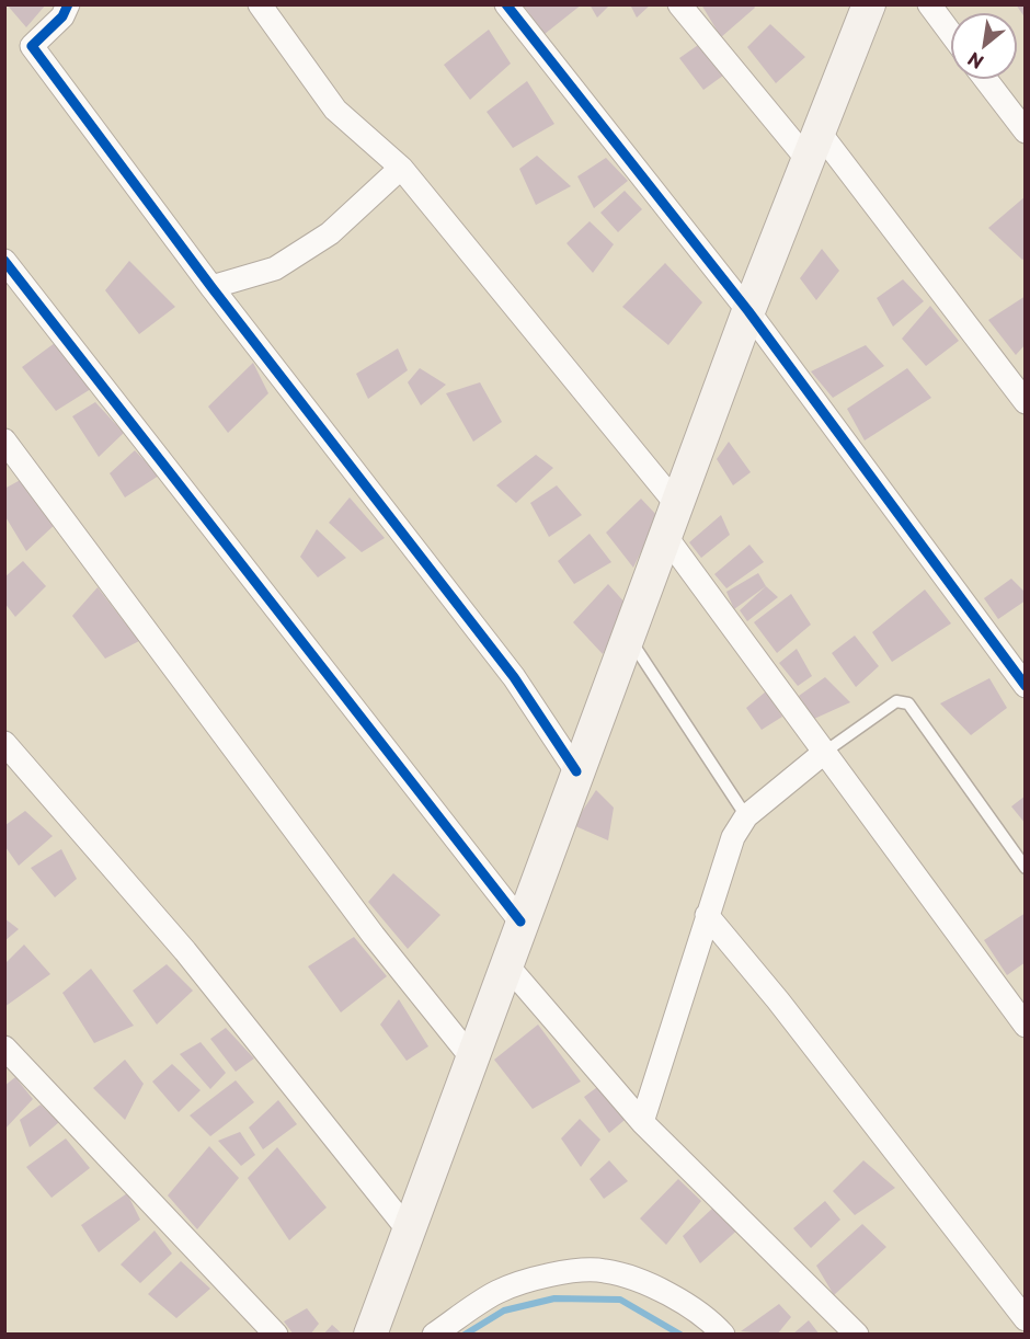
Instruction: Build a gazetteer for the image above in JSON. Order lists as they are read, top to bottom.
{
  "north": "bottom left"
}
